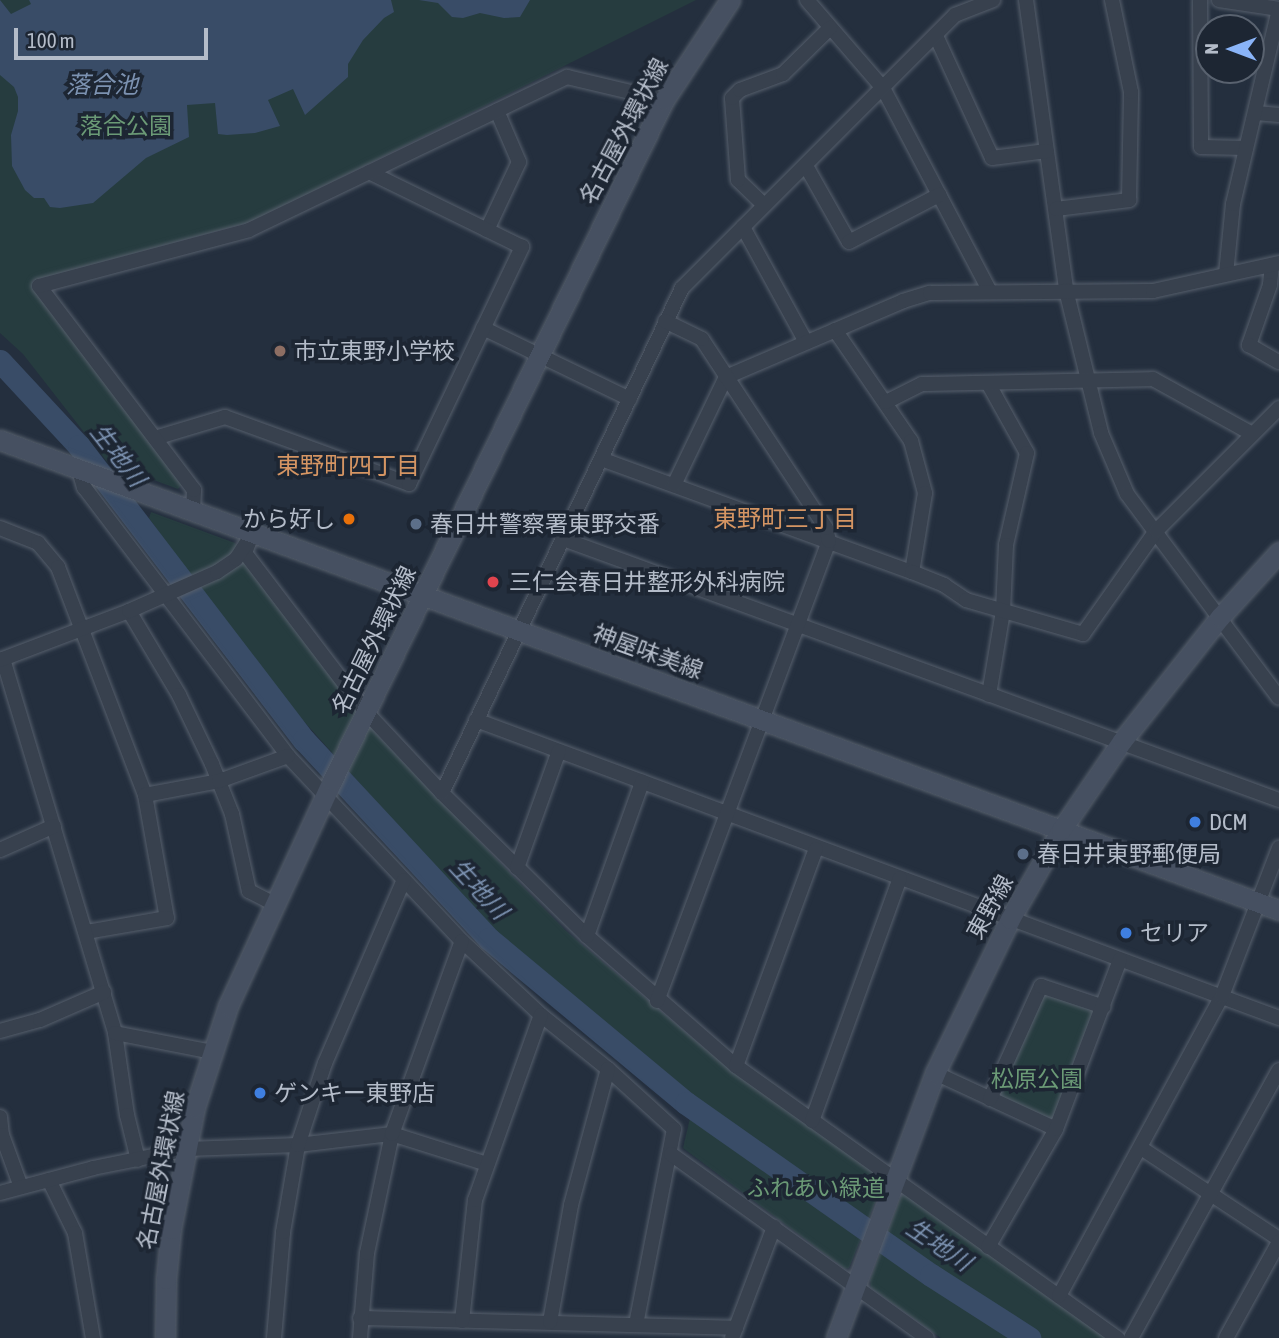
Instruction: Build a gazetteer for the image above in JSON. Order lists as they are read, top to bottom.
{
  "streets": {
    "main road": ["名古屋外環状線", "神屋味美線", "東野線"]
  },
  "crossings": [
    ["名古屋外環状線", "神屋味美線"],
    ["神屋味美線", "東野線"]
  ],
  "districts": ["東野町四丁目", "東野町三丁目"],
  "water": ["落合池", "生地川"],
  "parks": ["落合公園", "松原公園", "ふれあい緑道"],
  "places": [
    "市立東野小学校",
    "から好し",
    "春日井警察署東野交番",
    "三仁会春日井整形外科病院",
    "DCM",
    "春日井東野郵便局",
    "セリア",
    "ゲンキー東野店"
  ],
  "scale_bar": "100 m",
  "north": "left"
}
